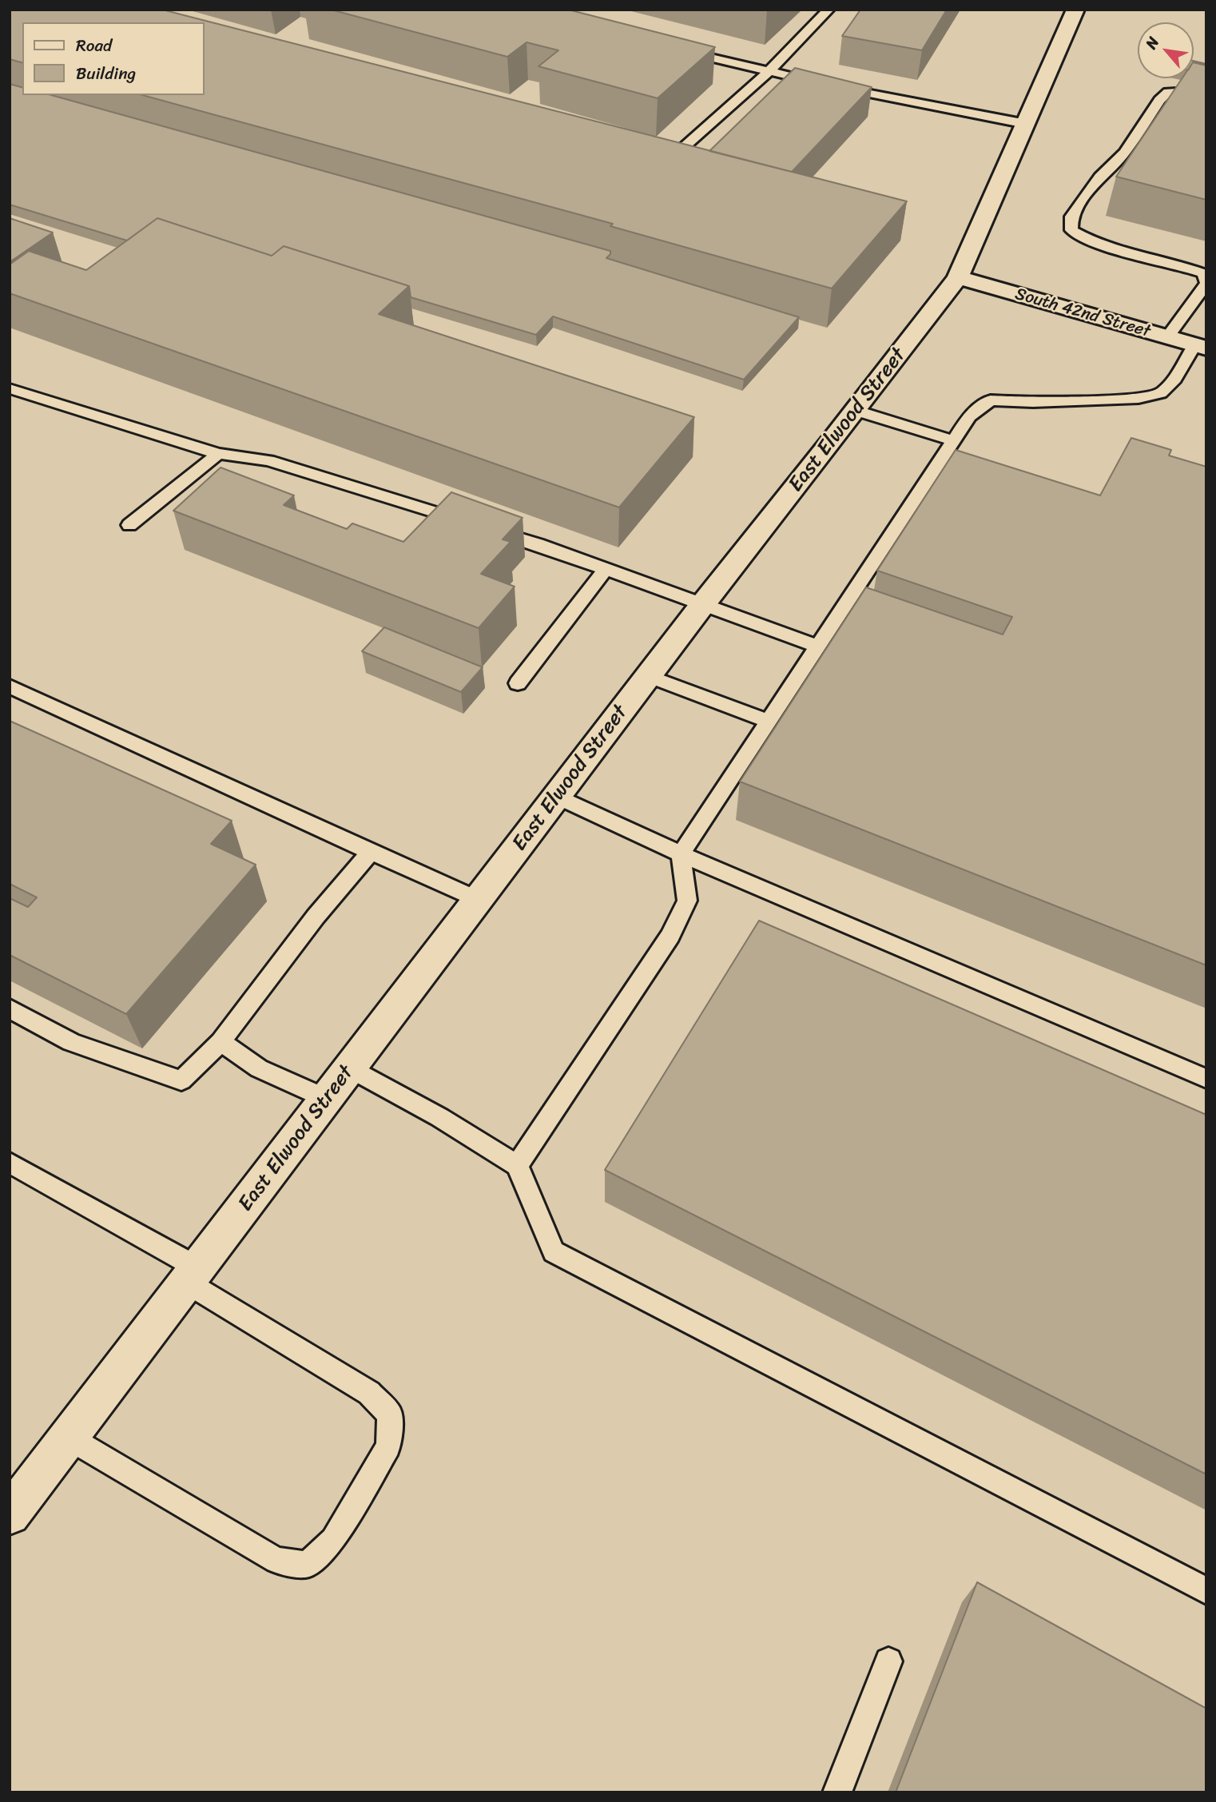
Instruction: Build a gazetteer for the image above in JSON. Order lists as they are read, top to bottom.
{
  "streets": {
    "street": ["South 42nd Street", "East Elwood Street"]
  },
  "crossings": [
    ["South 42nd Street", "East Elwood Street"]
  ],
  "legend": ["Road", "Building"],
  "north": "top left"
}
